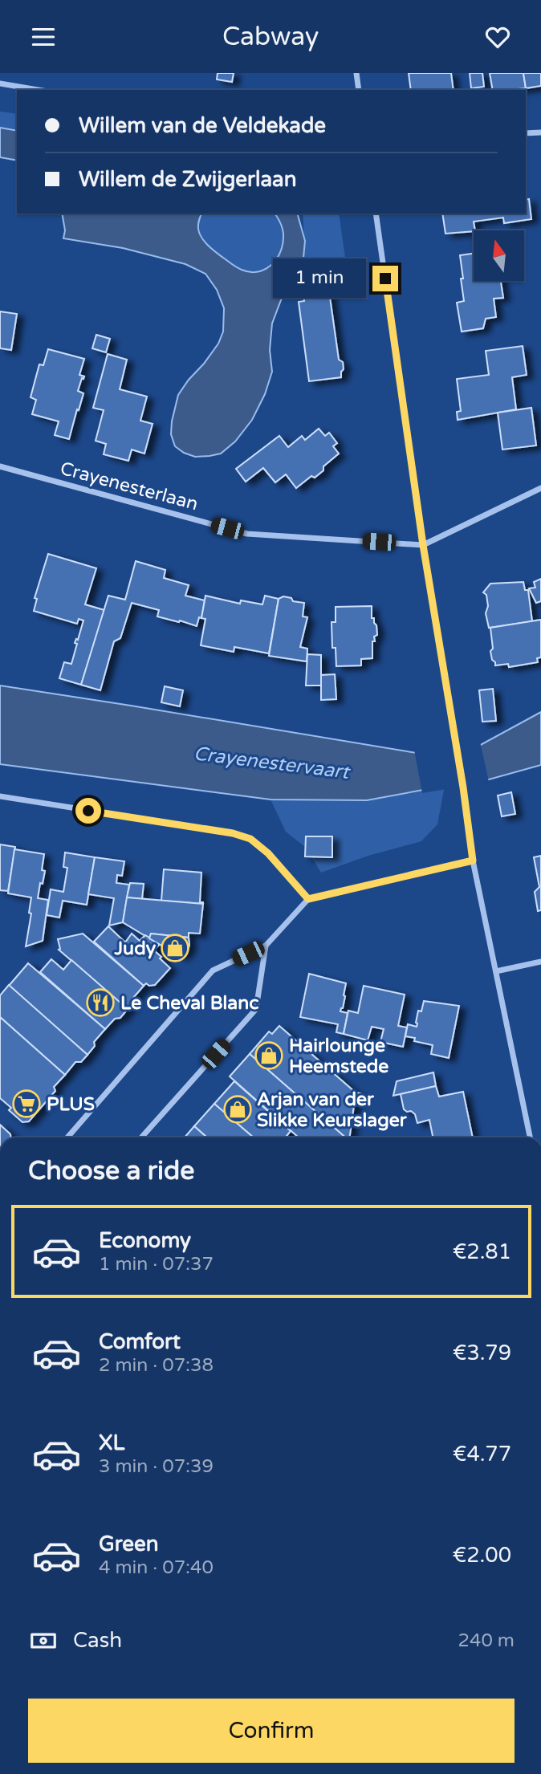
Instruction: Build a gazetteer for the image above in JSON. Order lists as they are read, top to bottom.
{
  "streets": {
    "street": ["Crayenesterlaan"]
  },
  "water": ["Crayenestervaart"],
  "places": {
    "shop": ["Judy", "Hairlounge Heemstede", "Arjan van der Slikke Keurslager"],
    "restaurant": ["Le Cheval Blanc"],
    "supermarket": ["PLUS"]
  },
  "north": "top",
  "page": {
    "header": "Cabway",
    "banner": ["Willem van de Veldekade", "Willem de Zwijgerlaan"],
    "bubble": "1 min",
    "heading": "Choose a ride",
    "list": [
      {
        "name": "Economy",
        "note": "1 min · 07:37",
        "value": "€2.81"
      },
      {
        "name": "Comfort",
        "note": "2 min · 07:38",
        "value": "€3.79"
      },
      {
        "name": "XL",
        "note": "3 min · 07:39",
        "value": "€4.77"
      },
      {
        "name": "Green",
        "note": "4 min · 07:40",
        "value": "€2.00"
      }
    ],
    "pay": ["Cash", "240 m"],
    "buttons": "Confirm"
  }
}
